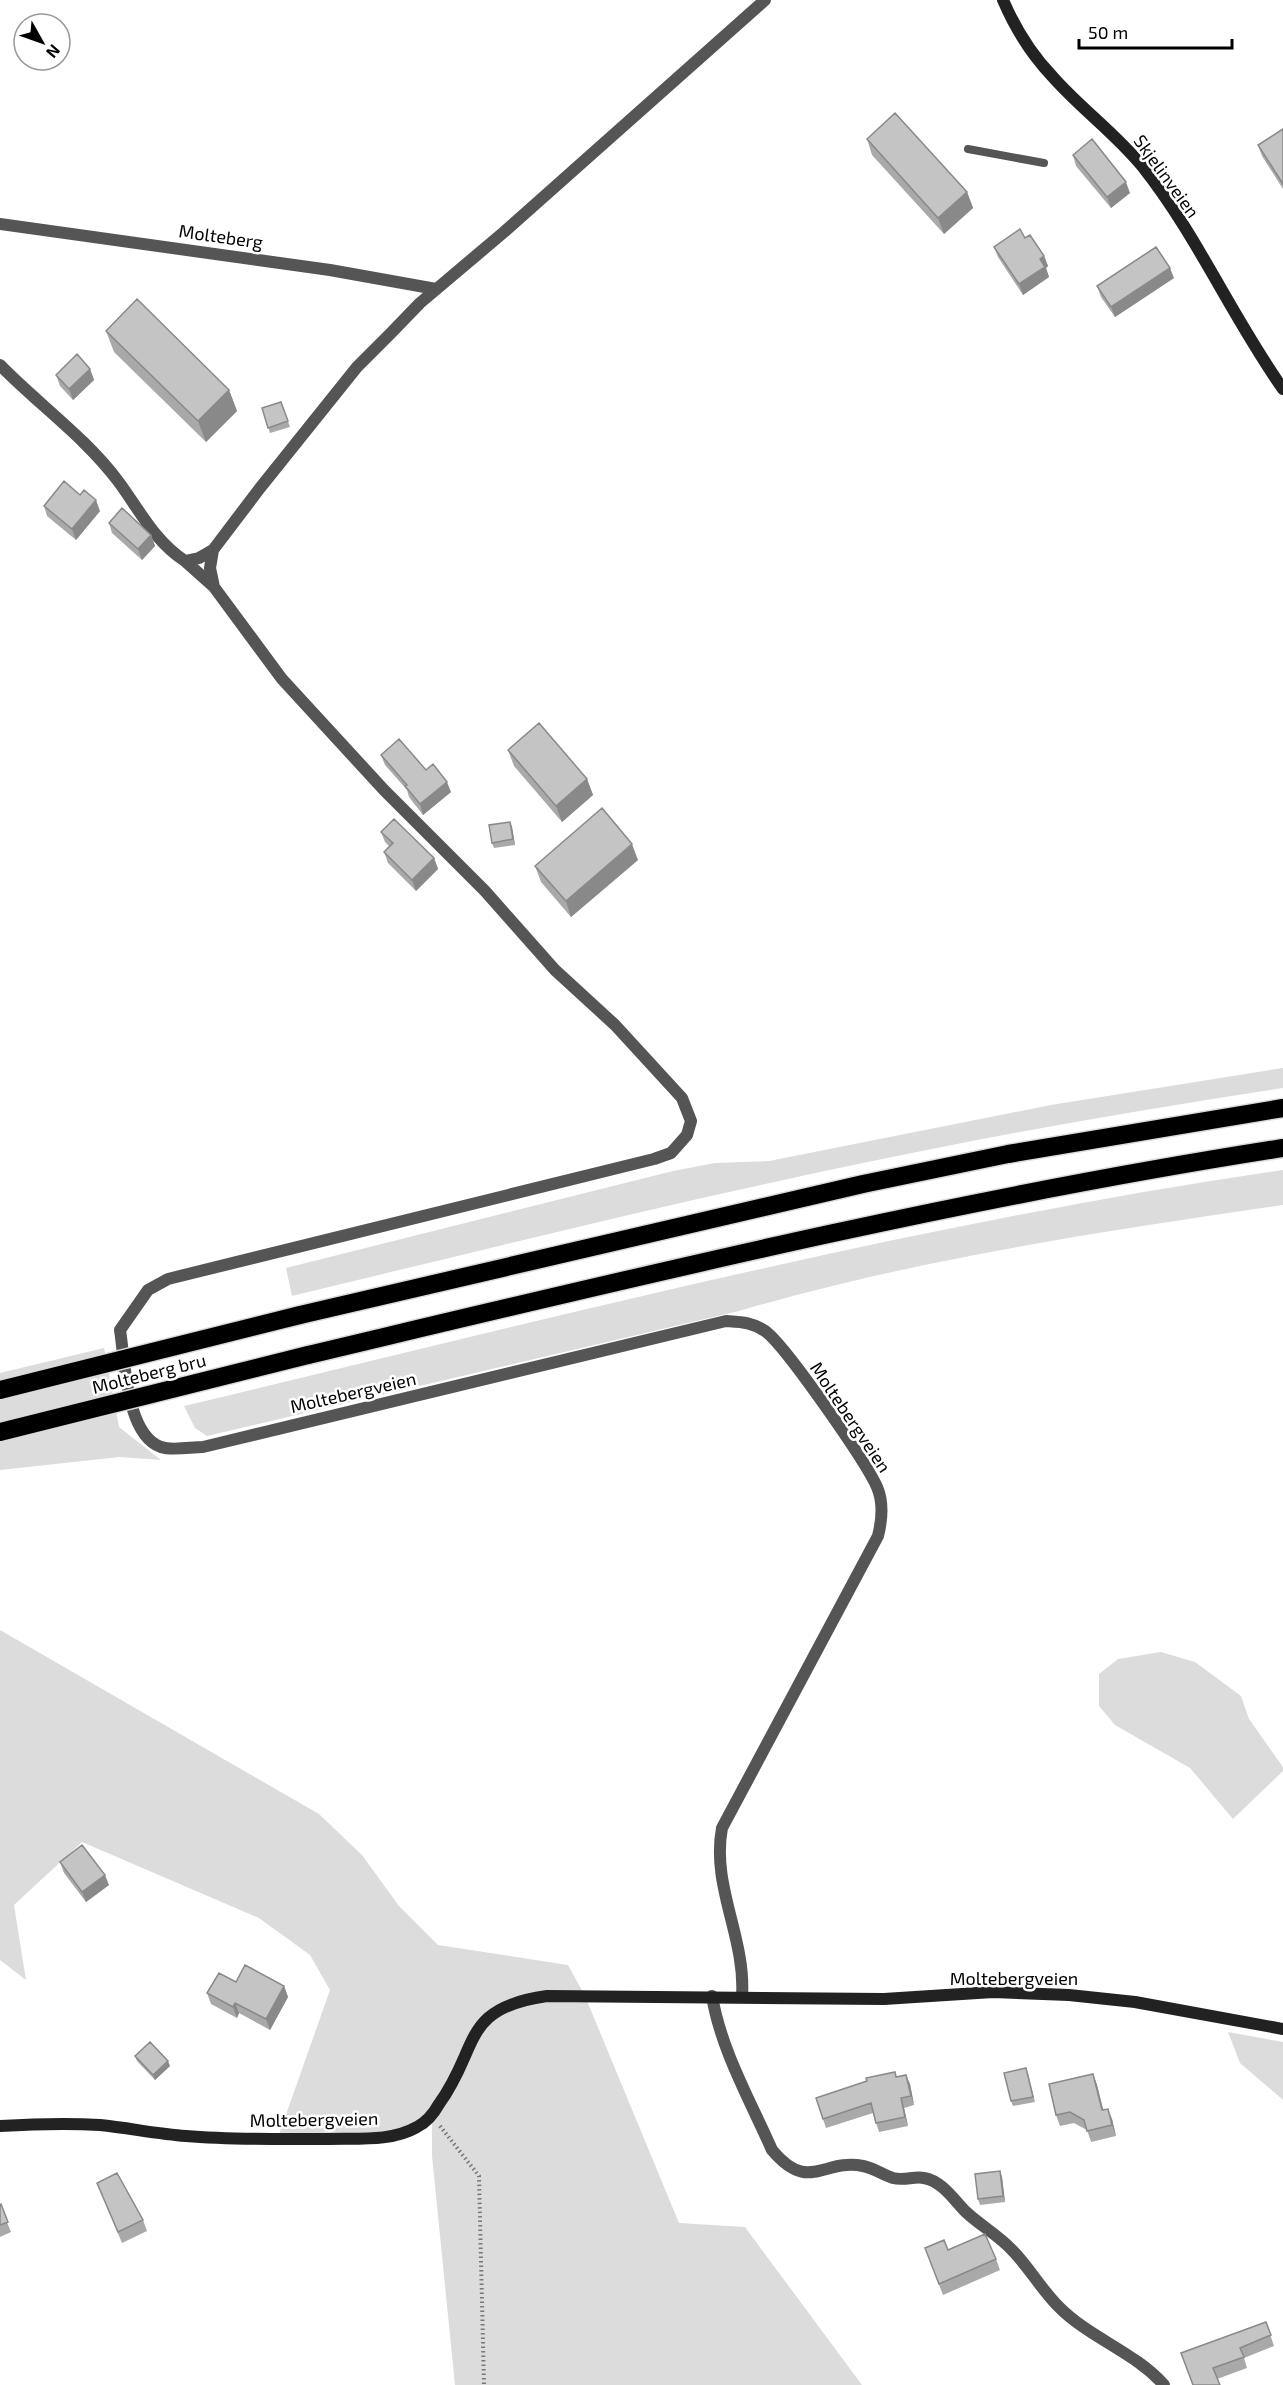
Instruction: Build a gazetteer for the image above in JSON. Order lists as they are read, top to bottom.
{
  "streets": {
    "highway": ["Molteberg bru"],
    "main road": ["Skjelinveien", "Moltebergveien"],
    "street": ["Molteberg"]
  },
  "scale_bar": "50 m",
  "north": "bottom right"
}
